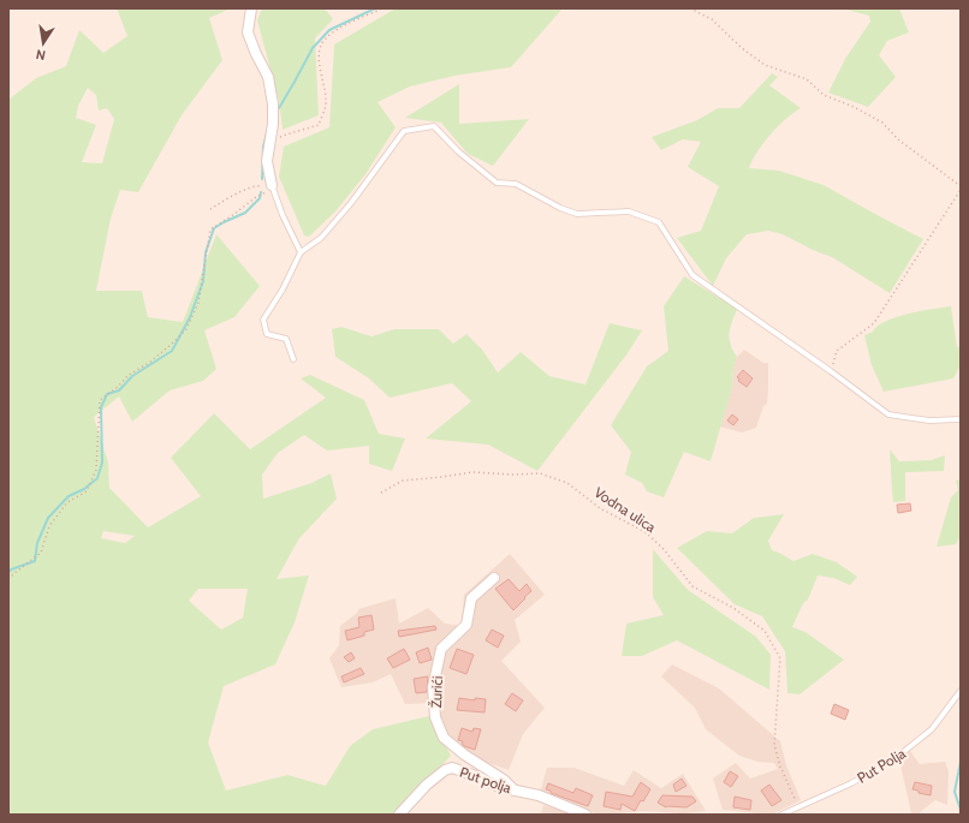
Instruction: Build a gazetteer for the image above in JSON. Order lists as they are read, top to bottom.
{
  "streets": {
    "street": ["Žurići", "Put polja"],
    "lane": ["Put Polja"],
    "path": ["Vodna ulica"]
  },
  "crossings": [
    ["Vodna ulica", "Put Polja"],
    ["Žurići", "Put polja"]
  ],
  "north": "bottom"
}
